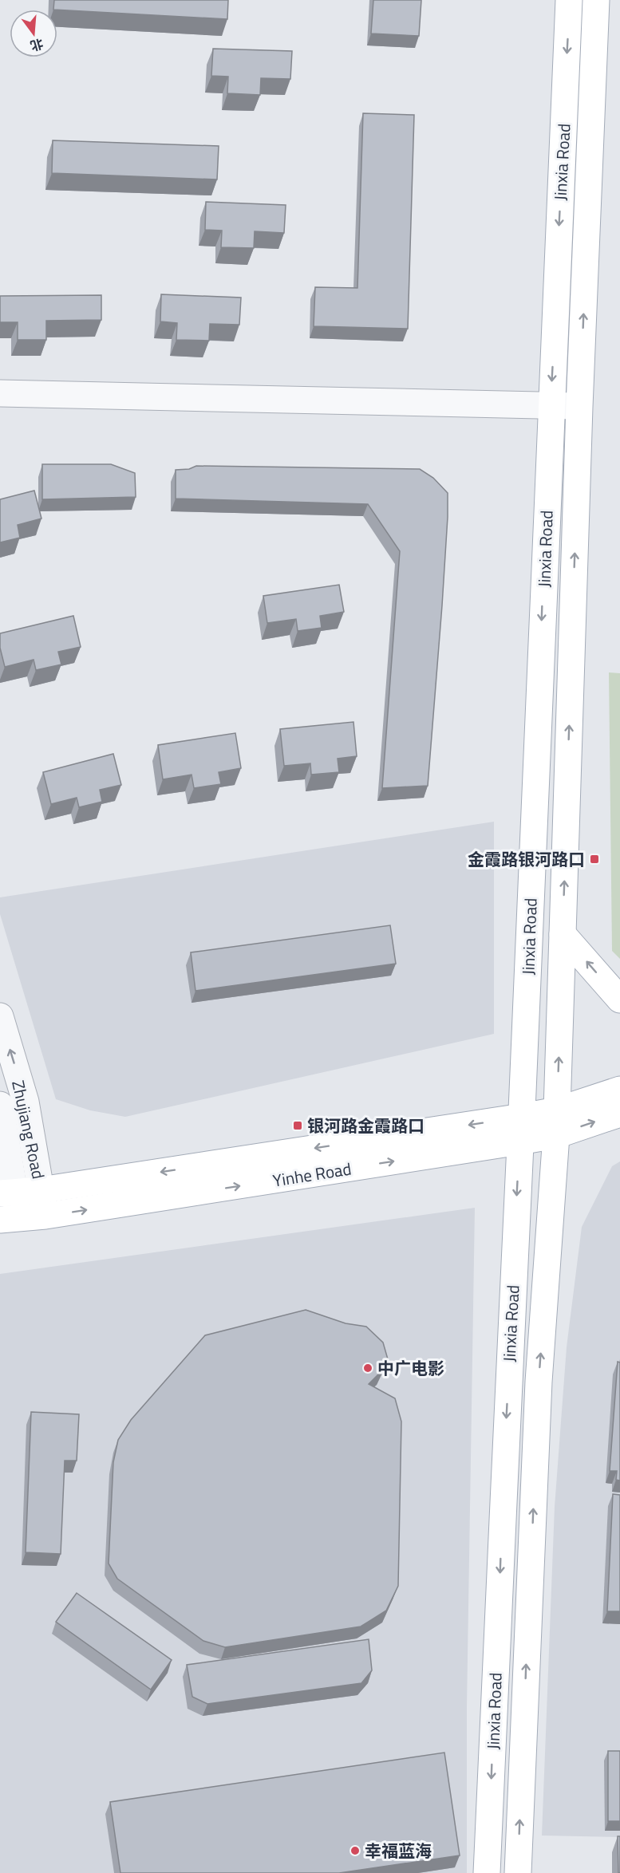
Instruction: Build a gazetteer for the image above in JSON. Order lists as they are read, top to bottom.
{
  "streets": {
    "main road": ["Jinxia Road", "Yinhe Road"],
    "street": ["Zhujiang Road"]
  },
  "crossings": [
    ["Jinxia Road", "Yinhe Road"],
    ["Zhujiang Road", "Yinhe Road"]
  ],
  "places": {
    "transit": ["金霞路银河路口", "银河路金霞路口"],
    "other": ["中广电影", "幸福蓝海"]
  },
  "north": "bottom"
}
